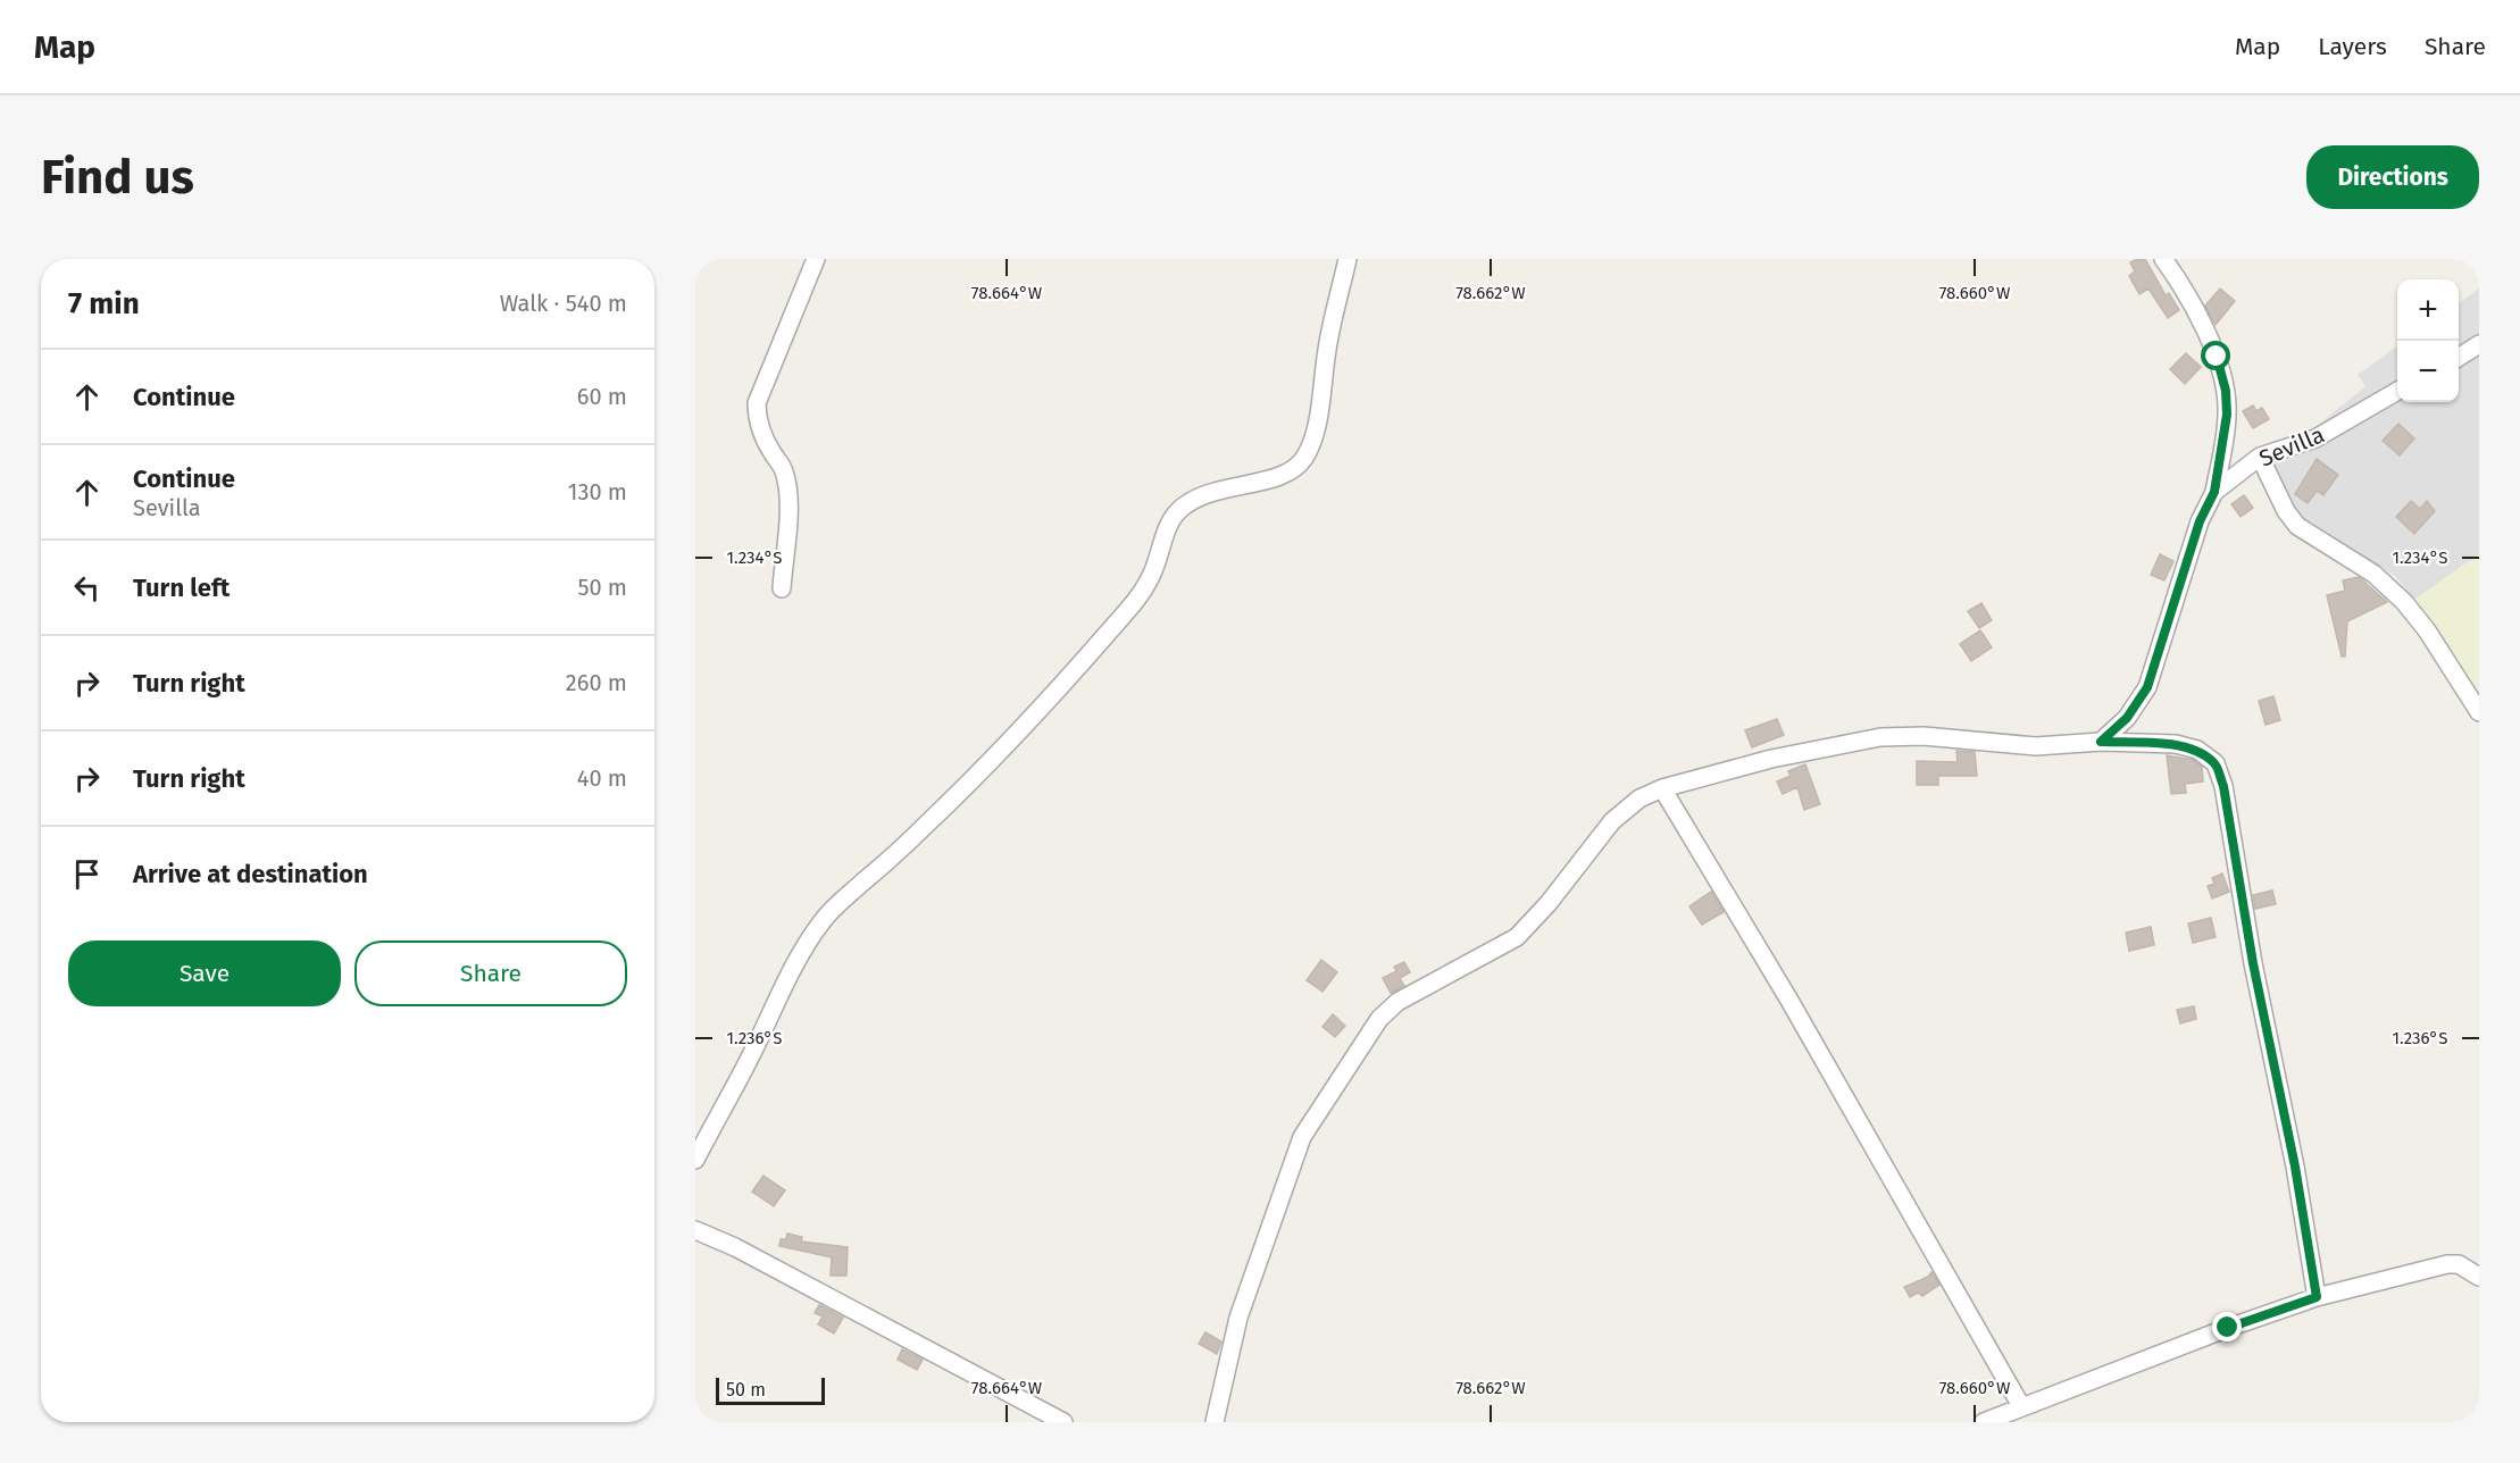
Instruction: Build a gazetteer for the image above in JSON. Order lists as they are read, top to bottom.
{
  "streets": {
    "street": ["Sevilla"]
  },
  "scale_bar": "50 m",
  "page": {
    "header": "Map",
    "nav": ["Map", "Layers", "Share"],
    "buttons": [
      "Directions",
      ["Save", "Share"]
    ],
    "title": "Find us",
    "heading": ["7 min", "Walk · 540 m"],
    "map_buttons": ["+", "−"],
    "list": [
      ["Continue", "60 m"],
      ["Continue", "Sevilla", "130 m"],
      ["Turn left", "50 m"],
      ["Turn right", "260 m"],
      ["Turn right", "40 m"],
      "Arrive at destination"
    ],
    "scale": "50 m"
  },
  "coordinates": [
    "78.664°W",
    "78.662°W",
    "78.660°W",
    "1.234°S",
    "1.236°S"
  ]
}
